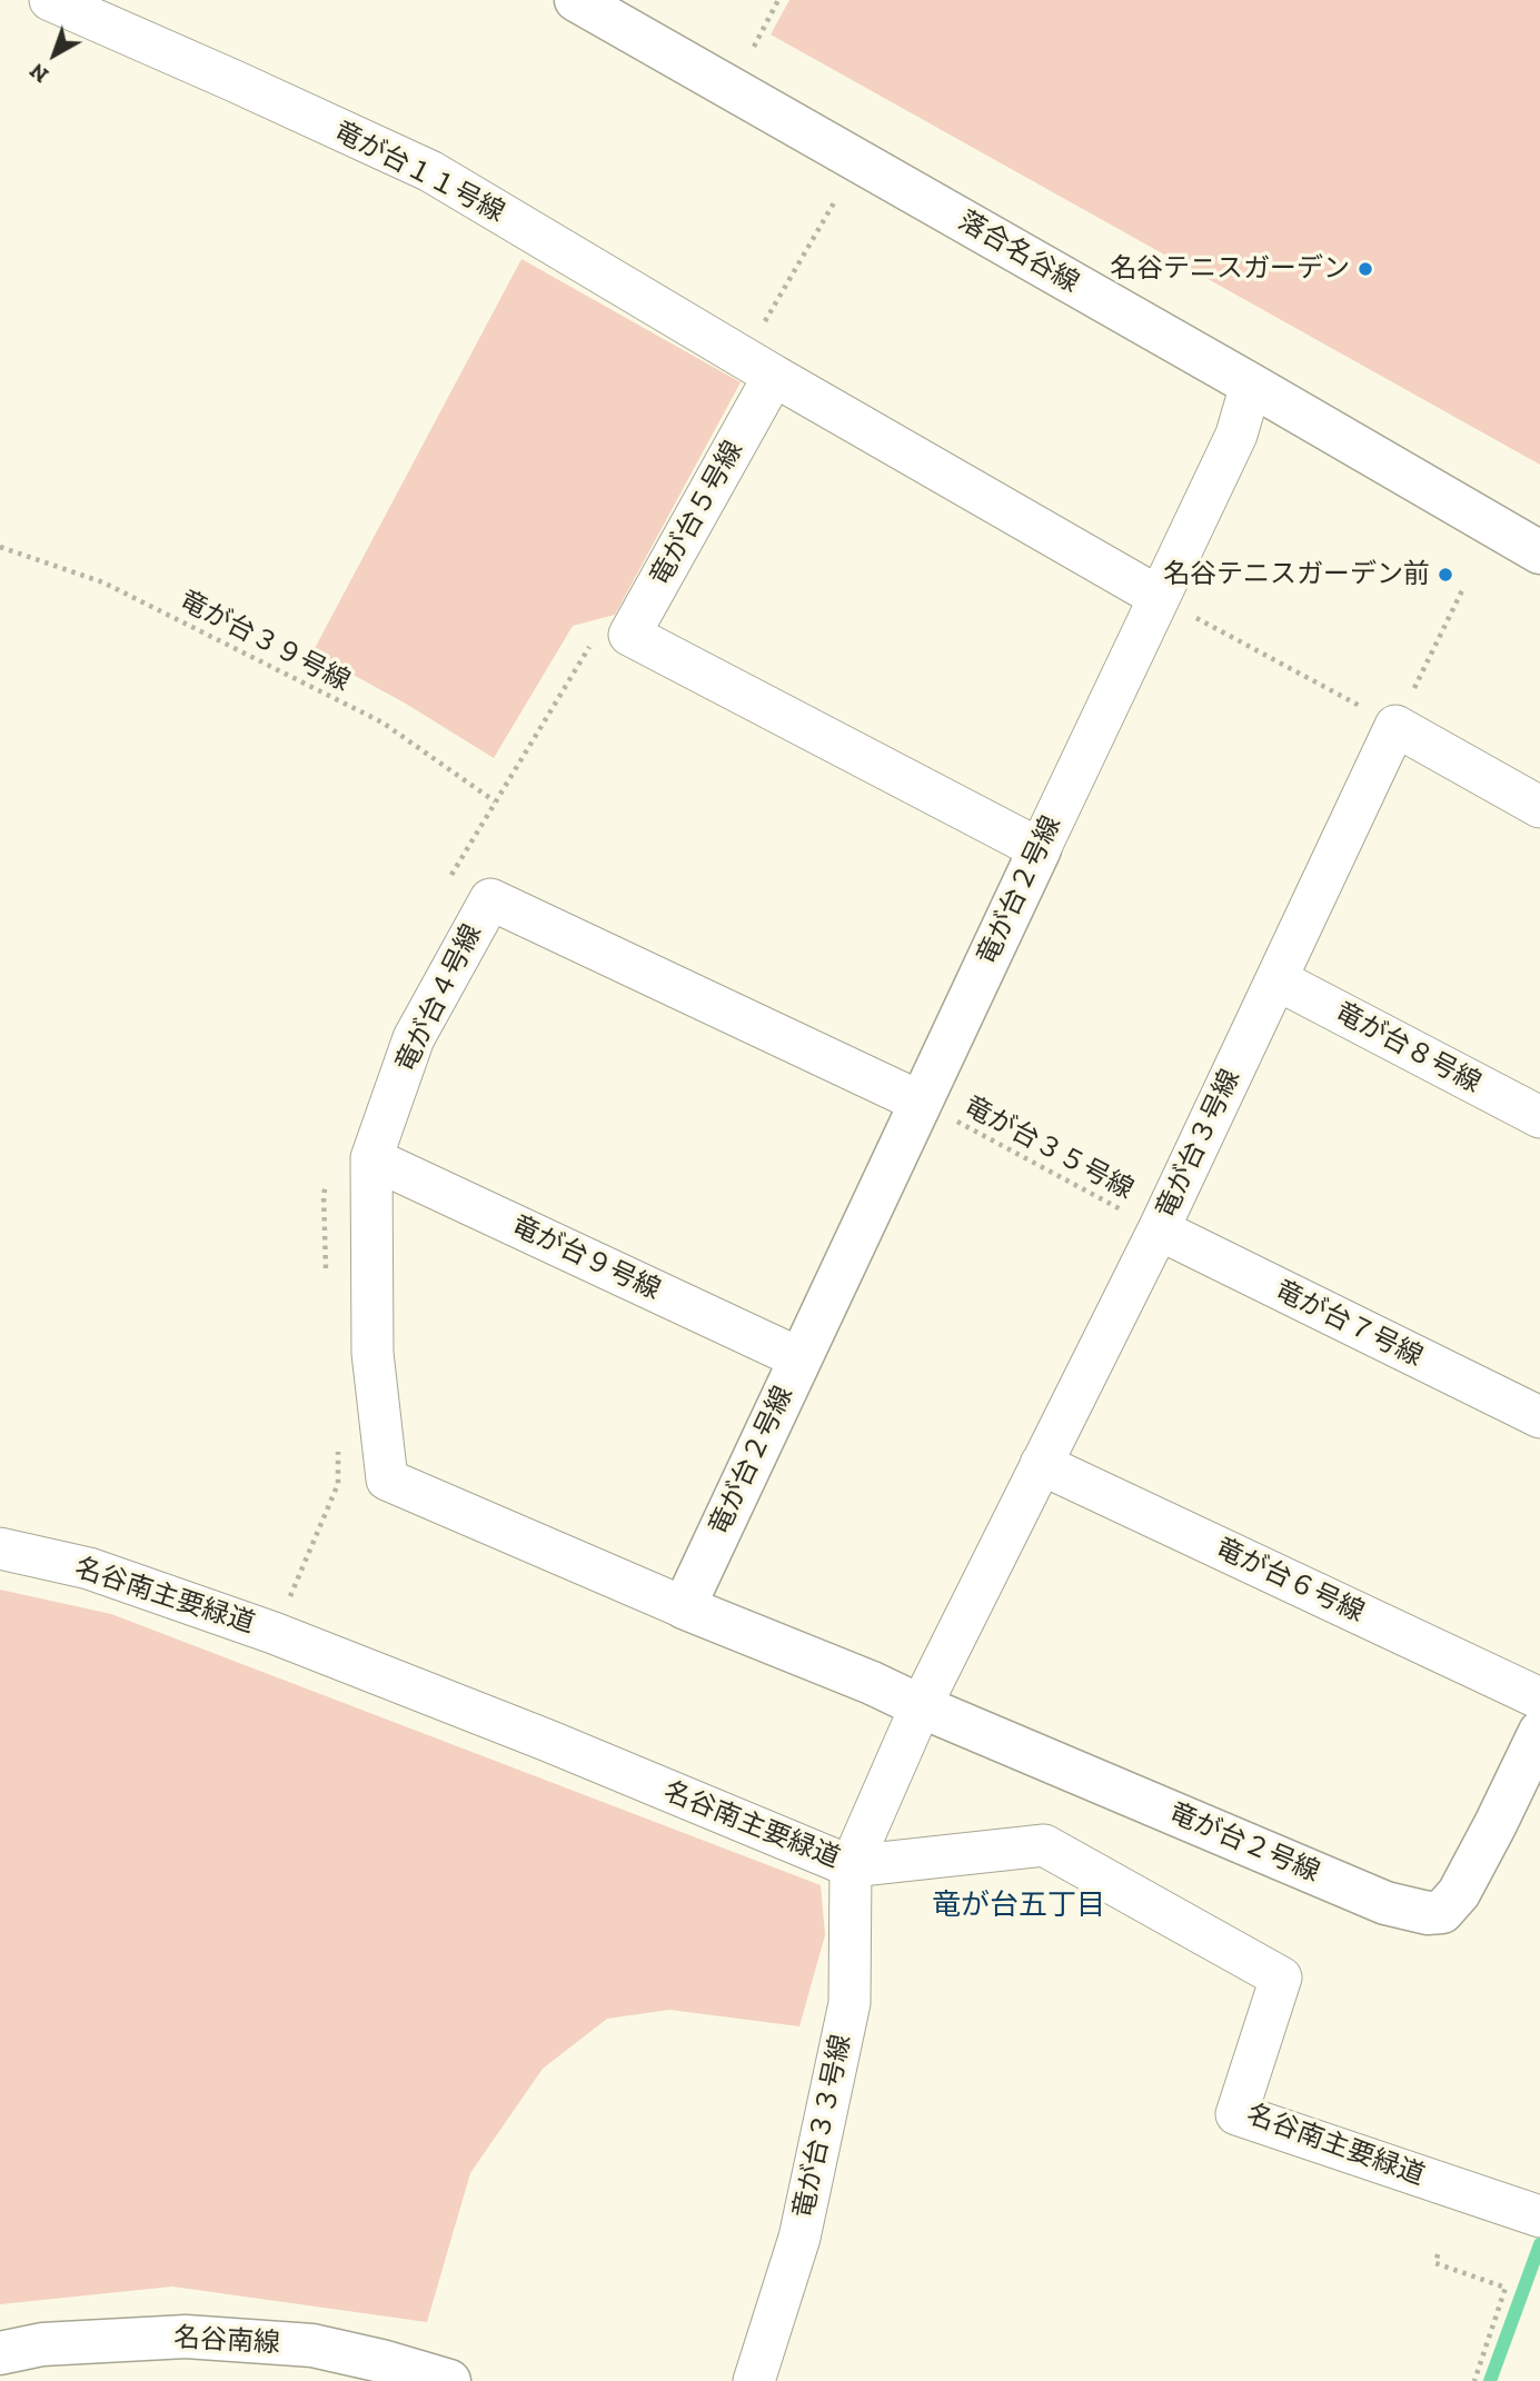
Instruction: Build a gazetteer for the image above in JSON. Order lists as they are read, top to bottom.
{
  "streets": {
    "street": [
      "竜が台１１号線",
      "落合名谷線",
      "竜が台５号線",
      "竜が台２号線",
      "竜が台４号線",
      "竜が台８号線",
      "竜が台３号線",
      "竜が台９号線",
      "竜が台７号線",
      "竜が台６号線",
      "名谷南主要緑道",
      "竜が台３３号線",
      "名谷南線"
    ],
    "path": ["竜が台３９号線", "竜が台３５号線"]
  },
  "crossings": [
    ["竜が台１１号線", "竜が台５号線"],
    ["落合名谷線", "竜が台２号線"],
    ["竜が台５号線", "竜が台２号線"],
    ["竜が台２号線", "竜が台４号線"],
    ["竜が台２号線", "竜が台３号線"],
    ["竜が台２号線", "竜が台３５号線"],
    ["竜が台２号線", "竜が台９号線"],
    ["竜が台４号線", "竜が台３５号線"],
    ["竜が台４号線", "竜が台９号線"],
    ["竜が台８号線", "竜が台３号線"],
    ["竜が台３号線", "竜が台３５号線"],
    ["竜が台３号線", "竜が台７号線"],
    ["竜が台３号線", "竜が台６号線"],
    ["竜が台３号線", "名谷南主要緑道"],
    ["竜が台３号線", "竜が台３３号線"],
    ["竜が台３５号線", "竜が台７号線"],
    ["名谷南主要緑道", "竜が台３３号線"]
  ],
  "districts": ["竜が台五丁目"],
  "places": ["名谷テニスガーデン", "名谷テニスガーデン前"],
  "north": "bottom left"
}
